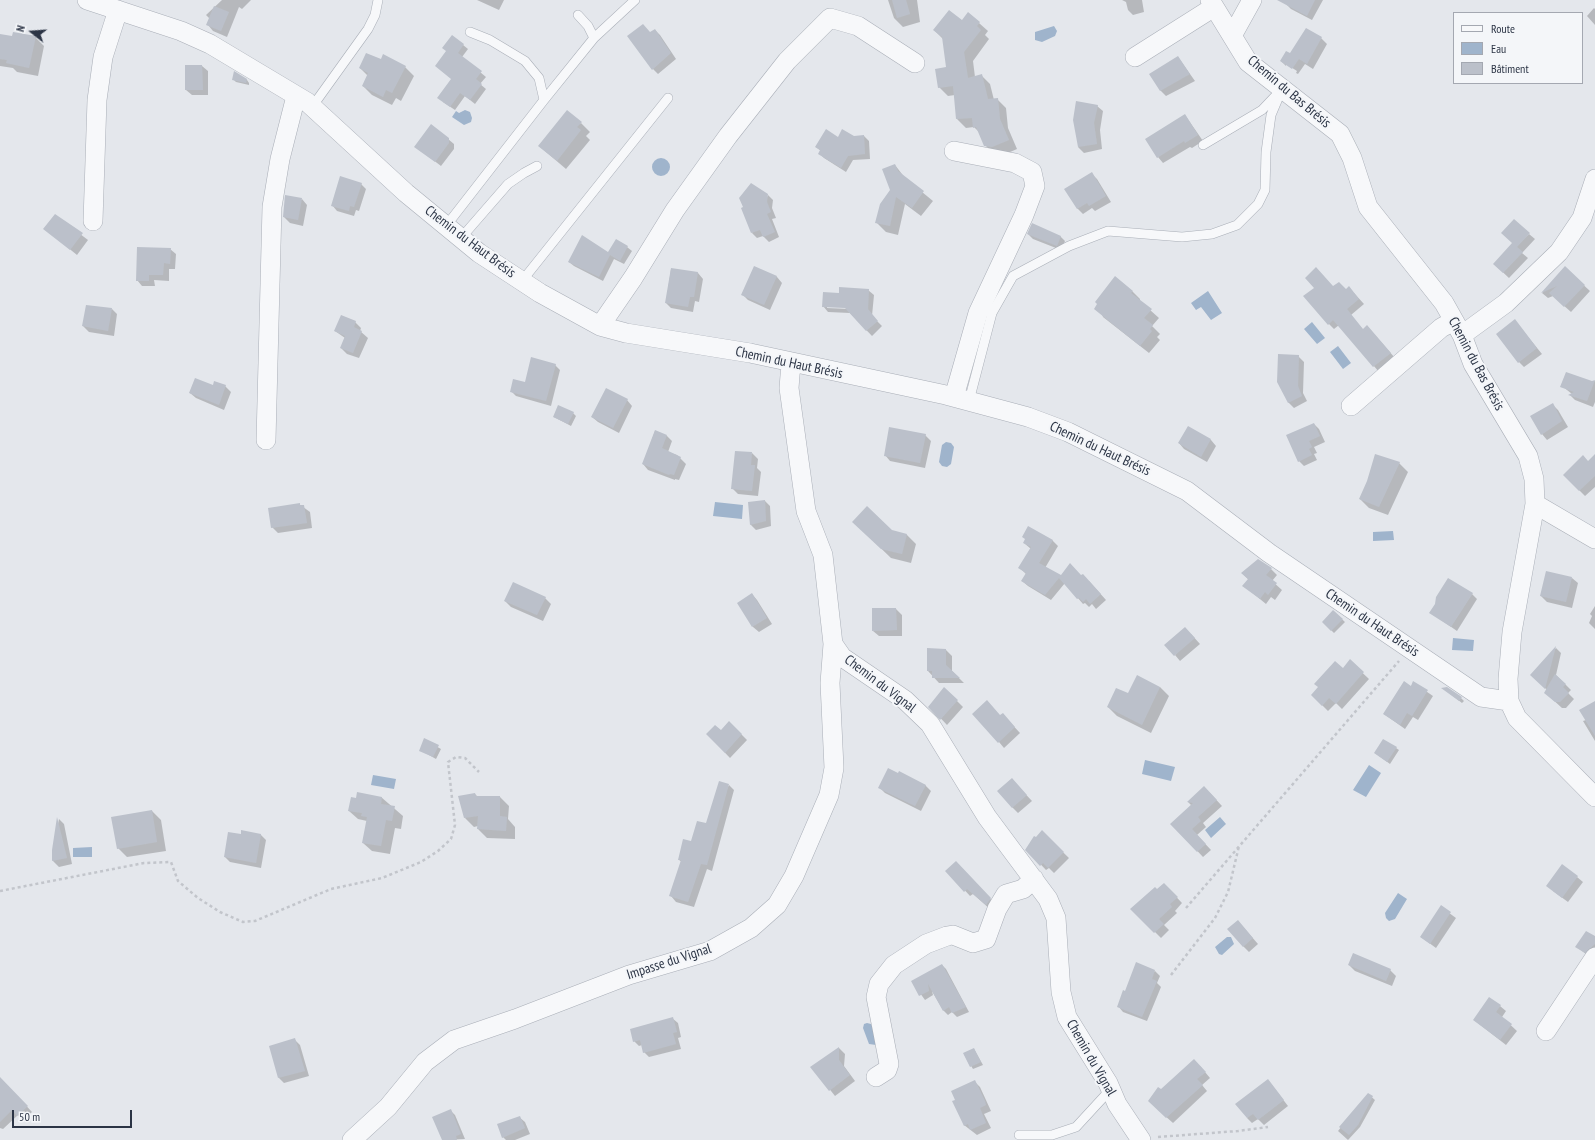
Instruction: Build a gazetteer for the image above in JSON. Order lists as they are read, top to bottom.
{
  "streets": {
    "street": [
      "Chemin du Bas Brésis",
      "Chemin du Haut Brésis",
      "Chemin du Vignal",
      "Impasse du Vignal"
    ]
  },
  "crossings": [
    ["Chemin du Bas Brésis", "Chemin du Haut Brésis"],
    ["Chemin du Haut Brésis", "Chemin du Vignal"],
    ["Chemin du Vignal", "Impasse du Vignal"]
  ],
  "legend": ["Route", "Eau", "Bâtiment"],
  "scale_bar": "50 m",
  "north": "left"
}
